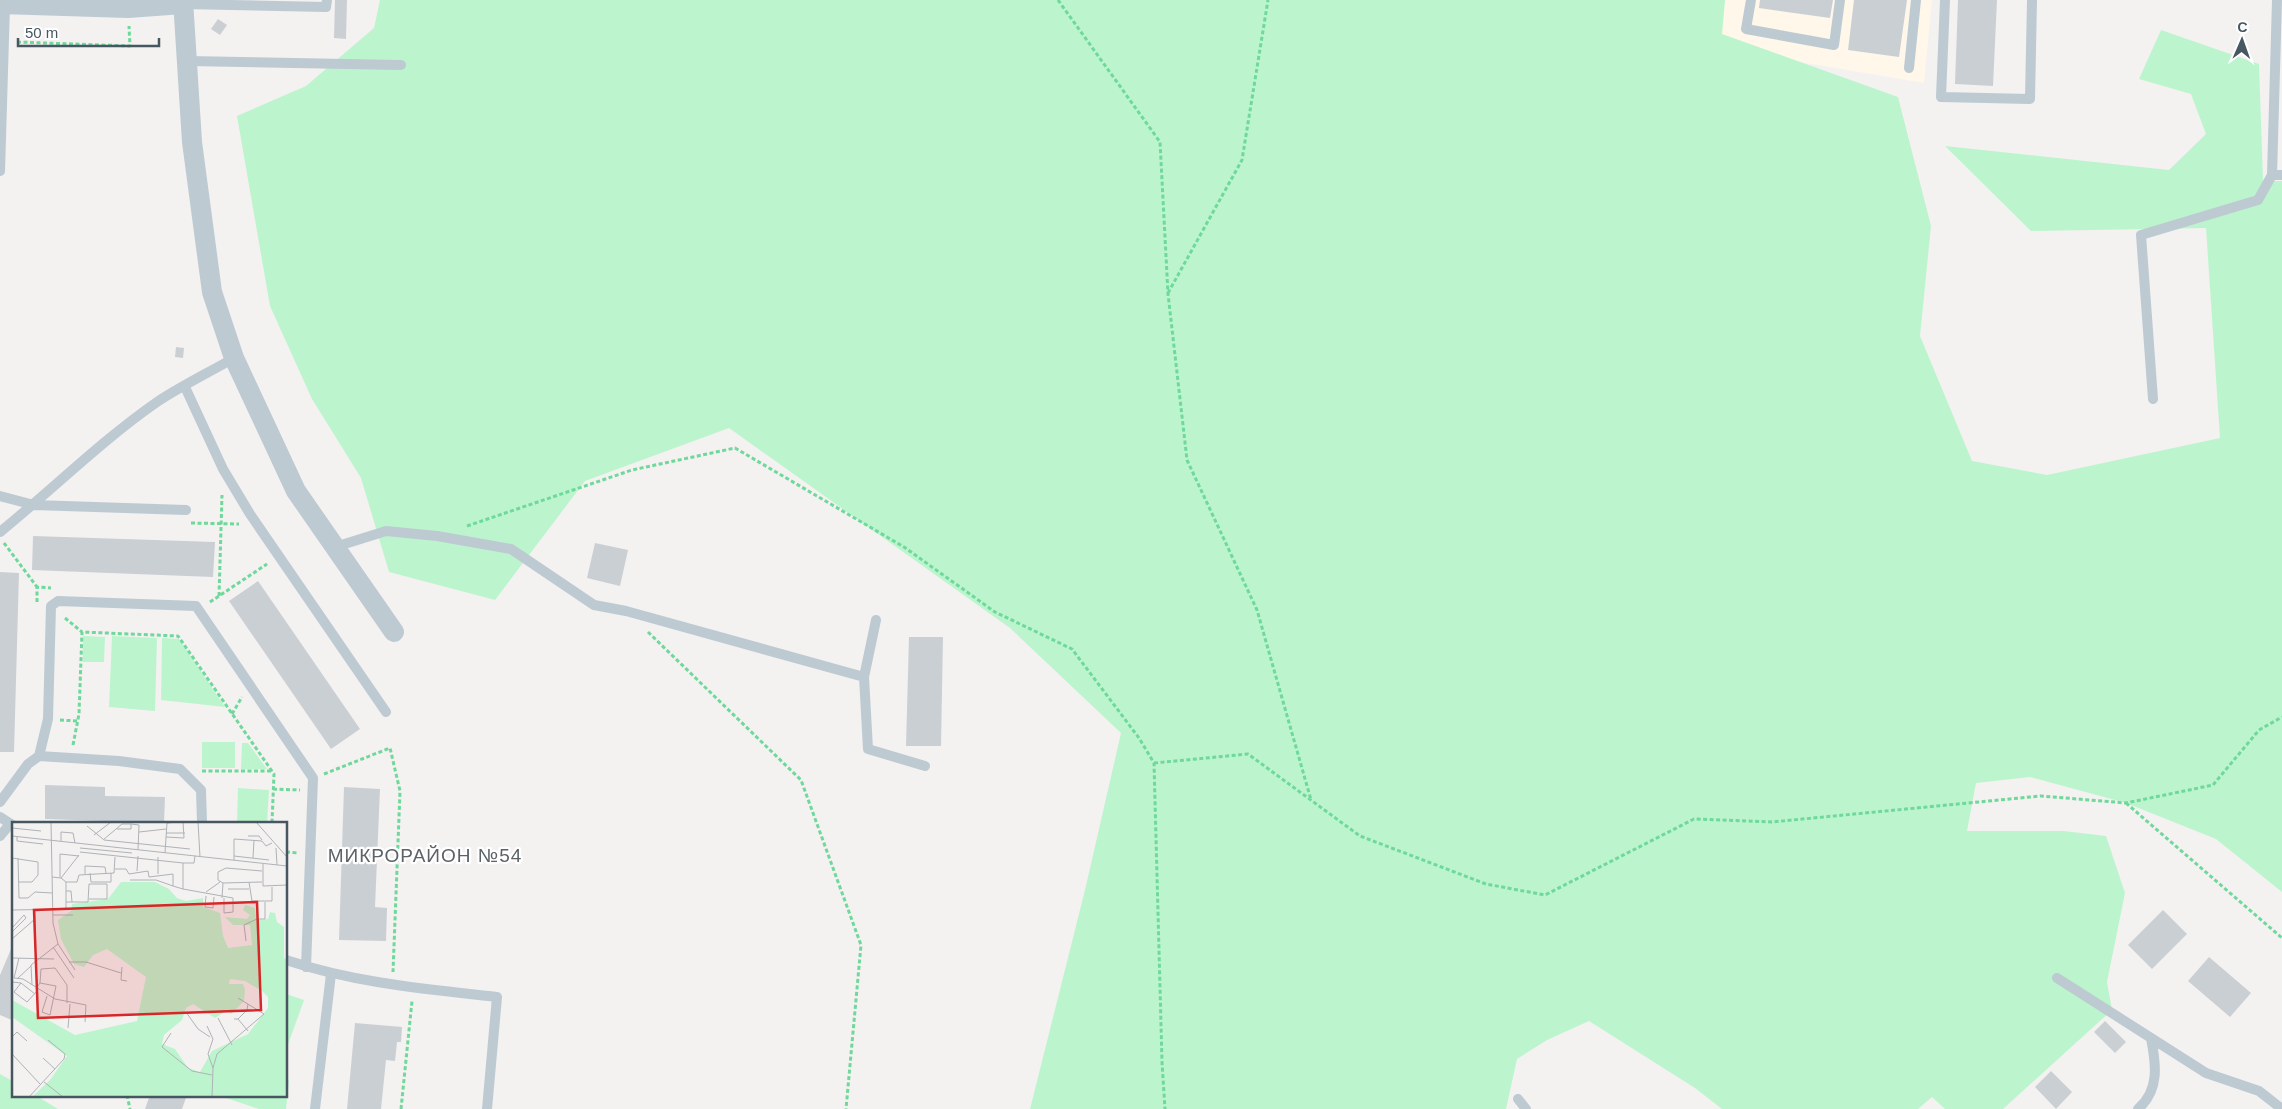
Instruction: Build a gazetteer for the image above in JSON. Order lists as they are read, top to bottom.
{
  "districts": ["МИКРОРАЙОН №54"],
  "scale_bar": "50 m",
  "north": "top"
}
